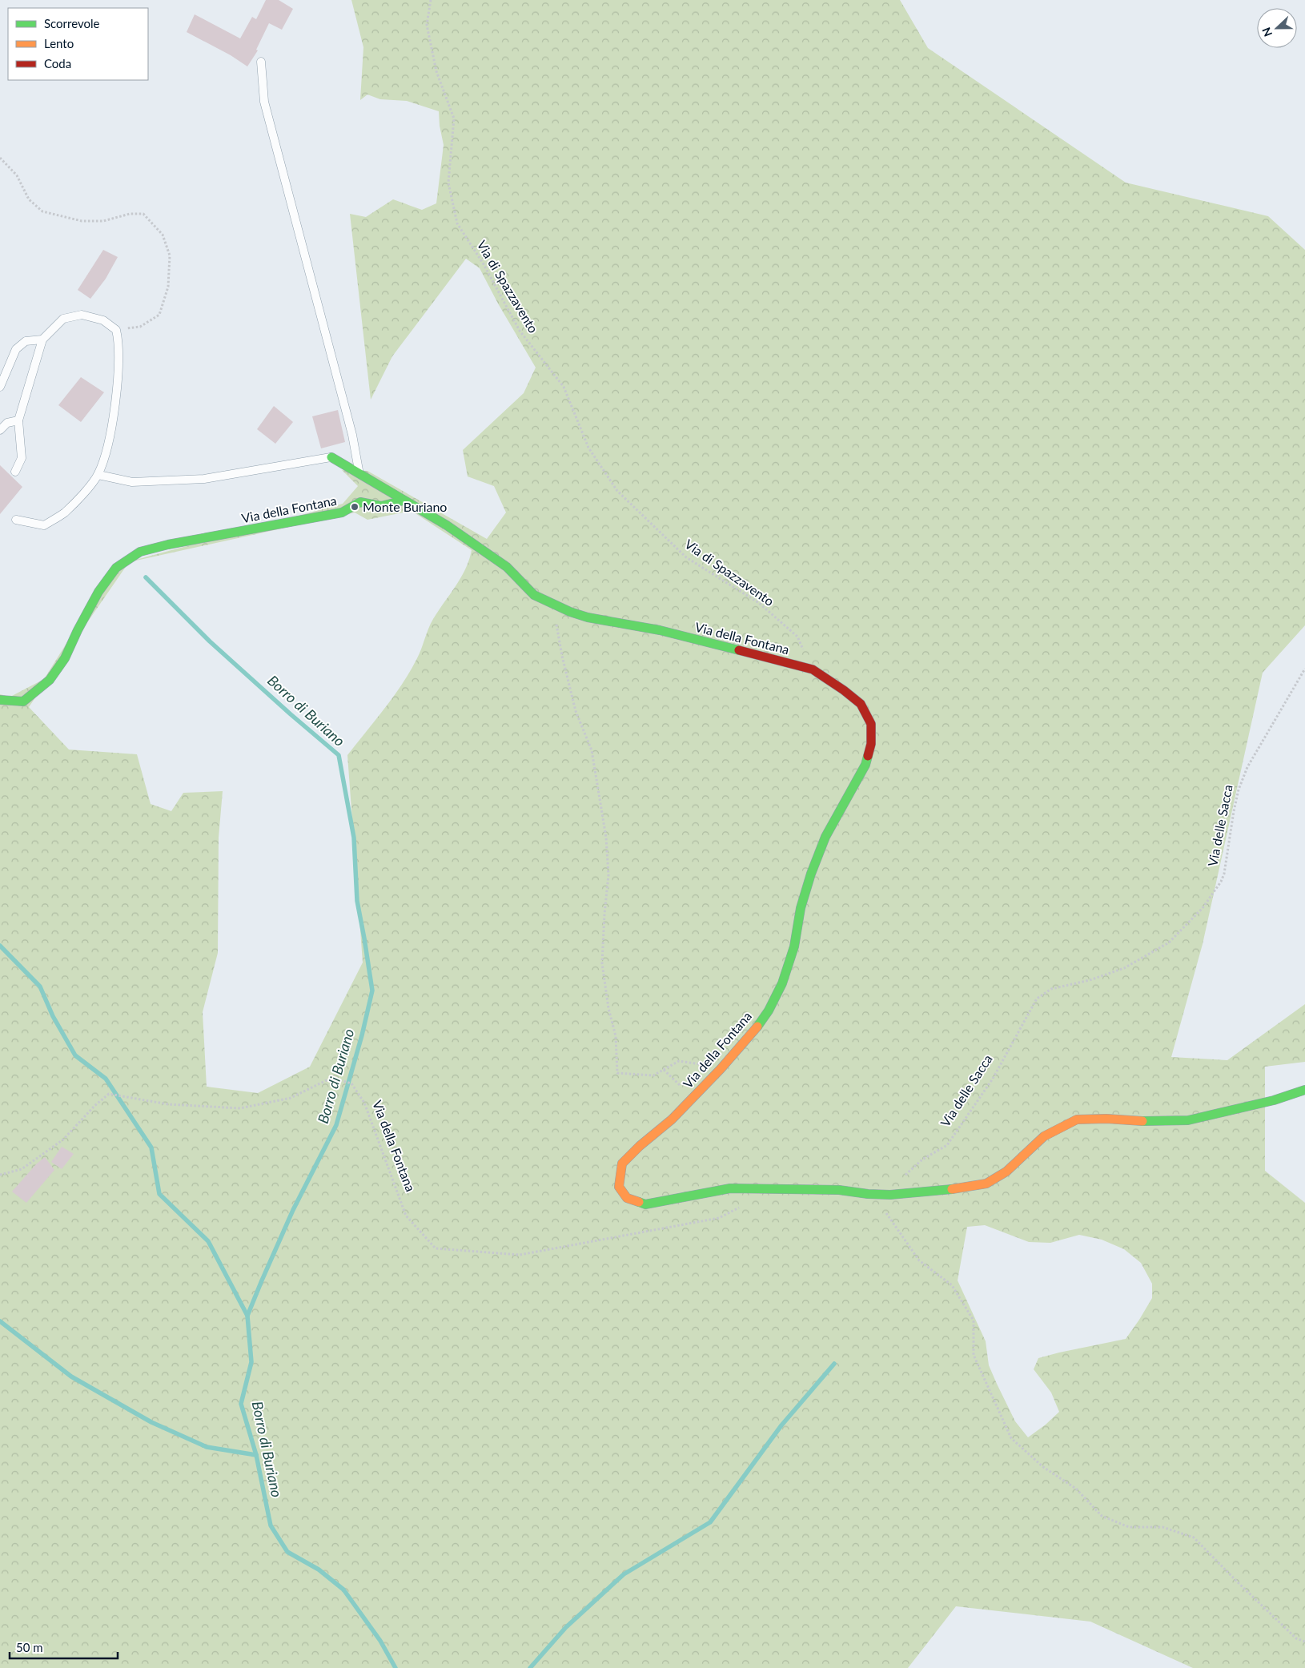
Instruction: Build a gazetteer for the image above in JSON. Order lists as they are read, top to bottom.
{
  "streets": {
    "street": ["Via della Fontana"],
    "path": ["Via di Spazzavento", "Via delle Sacca"]
  },
  "water": ["Borro di Buriano"],
  "places": ["Monte Buriano"],
  "legend": ["Scorrevole", "Lento", "Coda"],
  "scale_bar": "50 m",
  "north": "left"
}
